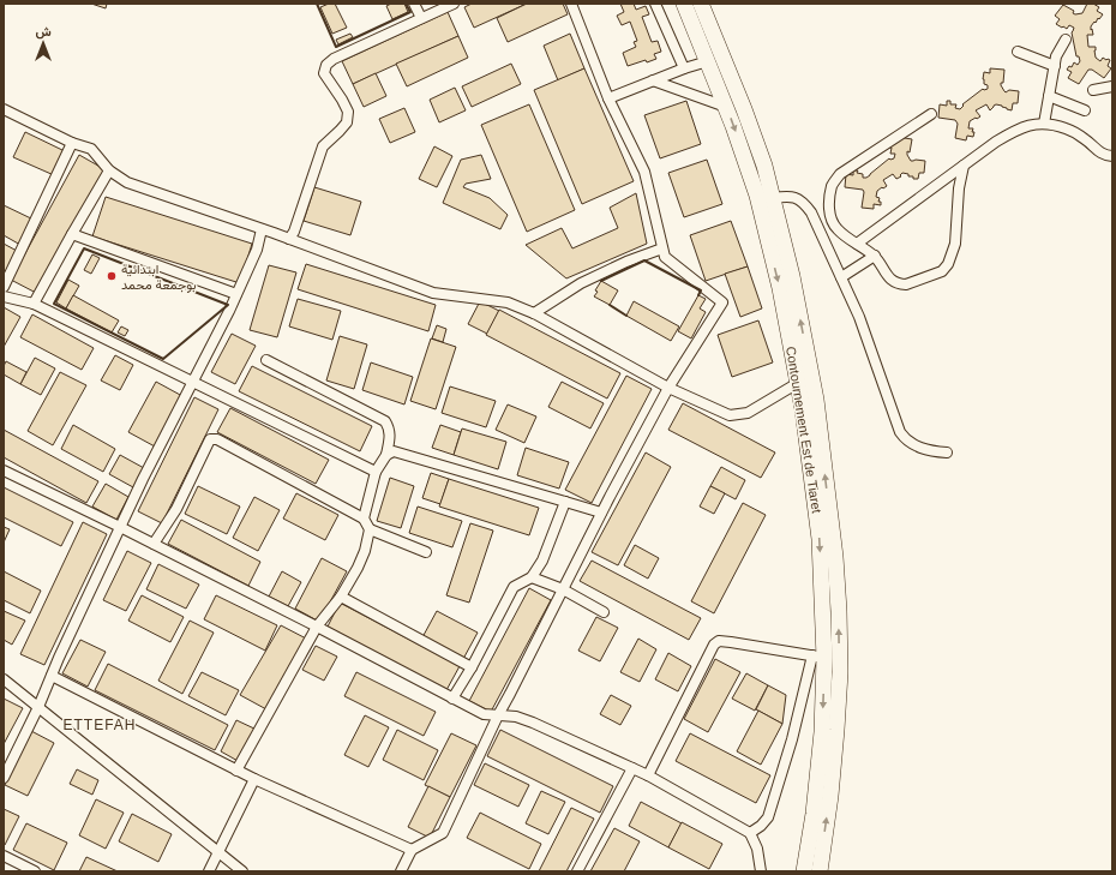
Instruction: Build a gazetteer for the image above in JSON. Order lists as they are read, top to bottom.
{
  "streets": {
    "highway": ["Contournement Est de Tiaret"]
  },
  "districts": ["ETTEFAH"],
  "places": ["ابتدائية بوجمعة محمد"],
  "north": "top"
}
